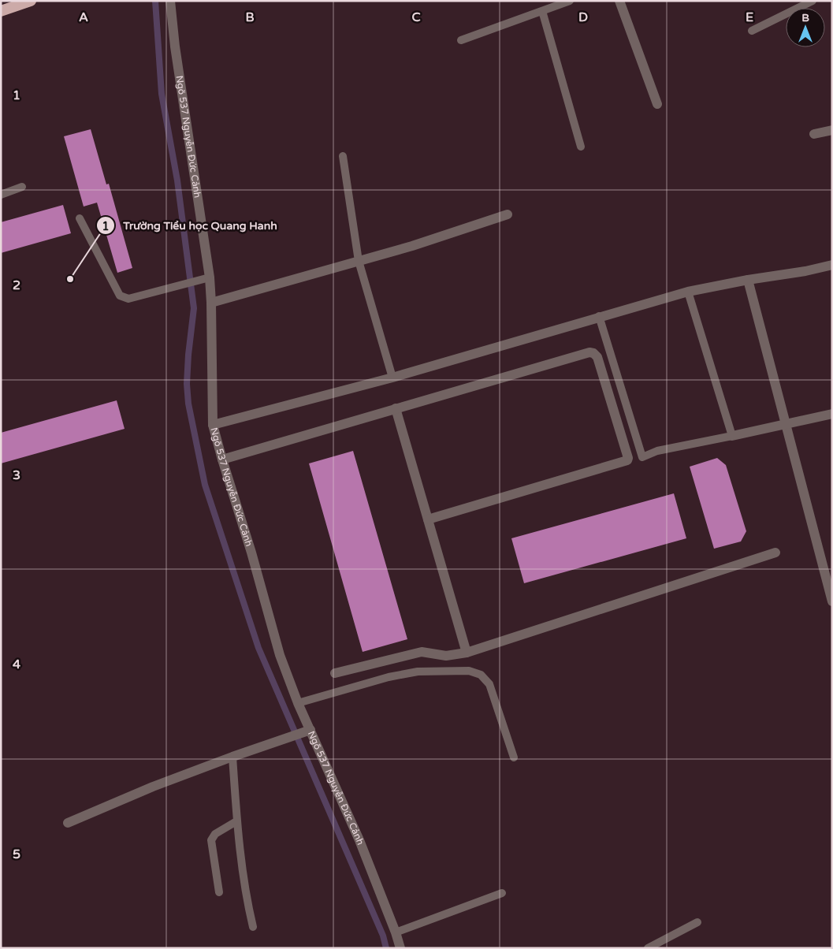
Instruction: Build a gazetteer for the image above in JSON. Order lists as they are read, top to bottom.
{
  "streets": {
    "street": ["Ngõ 537 Nguyễn Đức Cảnh"]
  },
  "places": ["Trường Tiểu học Quang Hanh"],
  "north": "top",
  "grid": {
    "columns": [
      "A",
      "B",
      "C",
      "D",
      "E"
    ],
    "rows": [
      "1",
      "2",
      "3",
      "4",
      "5"
    ]
  }
}
